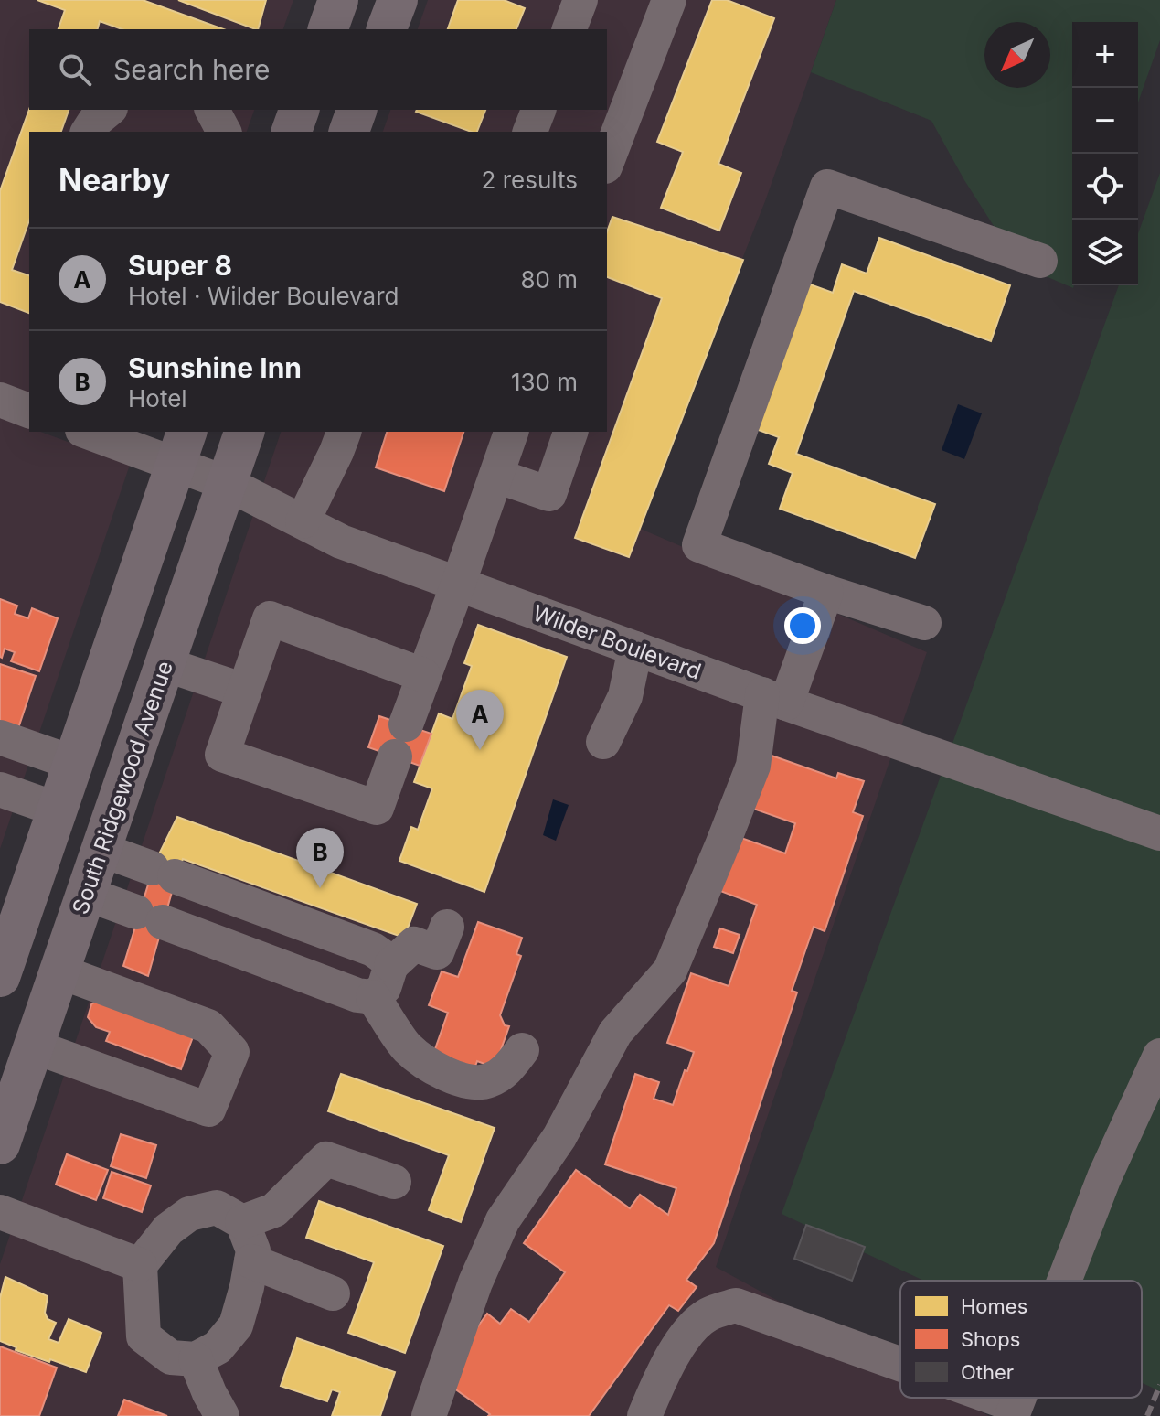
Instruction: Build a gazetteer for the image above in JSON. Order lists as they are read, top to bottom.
{
  "streets": {
    "main road": ["South Ridgewood Avenue"],
    "street": ["Wilder Boulevard"]
  },
  "crossings": [
    ["Wilder Boulevard", "South Ridgewood Avenue"]
  ],
  "legend": ["Homes", "Shops", "Other"],
  "north": "bottom left",
  "page": {
    "map_buttons": ["+", "−"],
    "search": "Search here",
    "heading": ["Nearby", "2 results"],
    "list": [
      {
        "mark": "A",
        "name": "Super 8",
        "note": "Hotel · Wilder Boulevard",
        "value": "80 m"
      },
      {
        "mark": "B",
        "name": "Sunshine Inn",
        "note": "Hotel",
        "value": "130 m"
      }
    ],
    "pins": ["A", "B"]
  }
}
